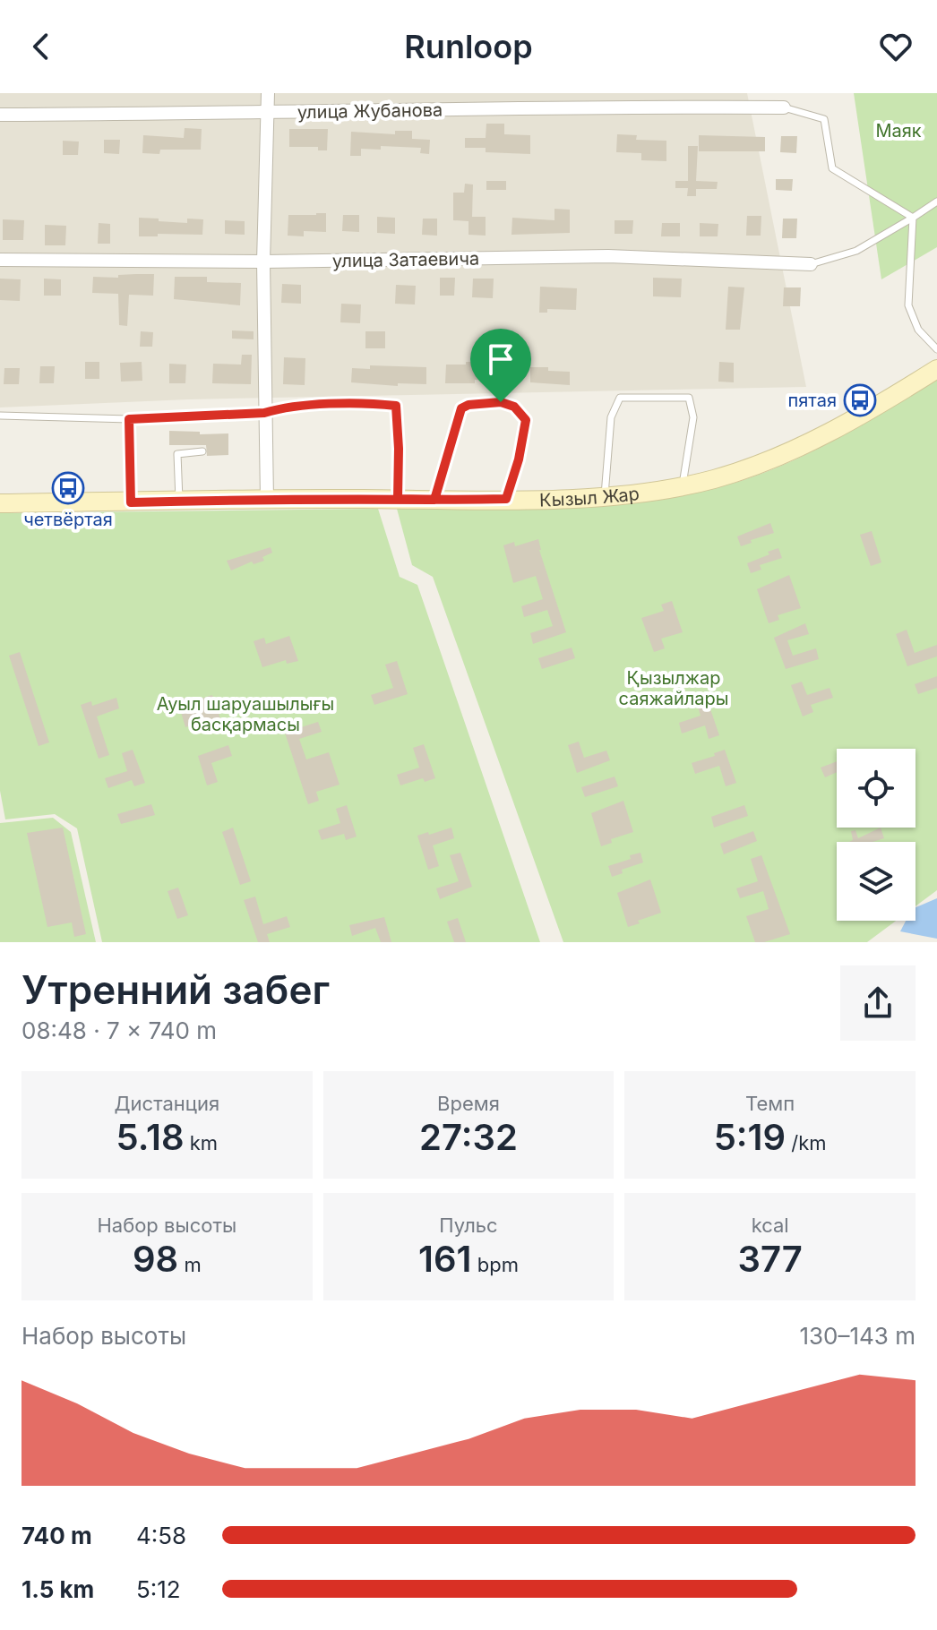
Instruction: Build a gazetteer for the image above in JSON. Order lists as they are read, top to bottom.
{
  "streets": {
    "main road": ["Кызыл Жар"],
    "street": ["улица Жубанова", "улица Затаевича"]
  },
  "parks": ["Маяк", "Қызылжар саяжайлары", "Ауыл шаруашылығы басқармасы"],
  "places": {
    "bus stop": ["пятая", "четвёртая"]
  },
  "page": {
    "header": "Runloop",
    "heading": ["Утренний забег", "08:48 · 7 × 740 m"],
    "stats": [
      ["Дистанция", "5.18 km"],
      ["Время", "27:32"],
      ["Темп", "5:19 /km"],
      ["Набор высоты", "98 m"],
      ["Пульс", "161 bpm"],
      ["kcal", "377"]
    ],
    "chart": ["Набор высоты", "130–143 m"],
    "list": [
      {
        "name": "740 m",
        "note": "4:58"
      },
      {
        "name": "1.5 km",
        "note": "5:12"
      }
    ]
  }
}
